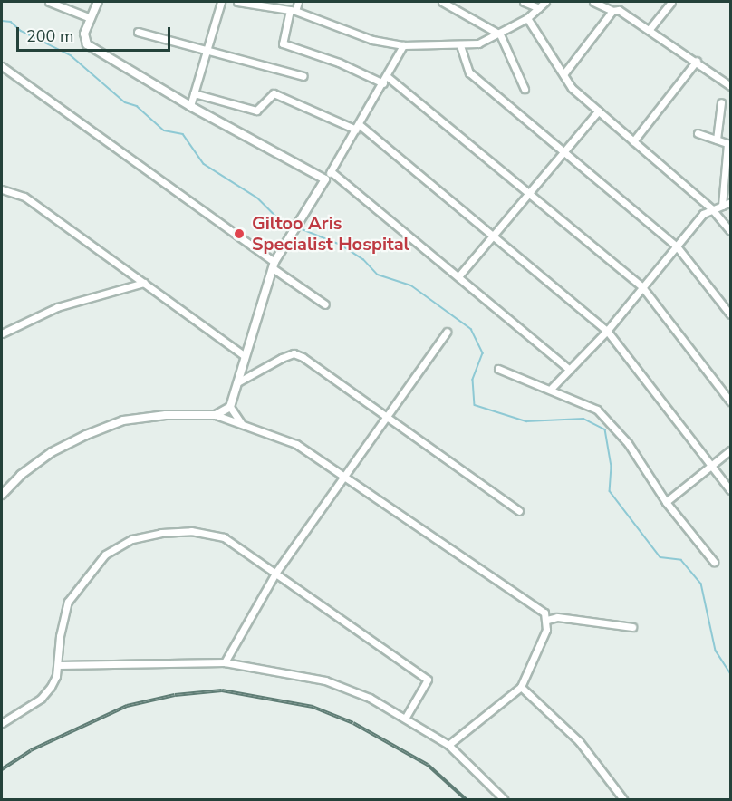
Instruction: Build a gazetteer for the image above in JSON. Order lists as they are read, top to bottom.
{
  "places": ["Giltoo Aris Specialist Hospital"],
  "scale_bar": "200 m"
}
